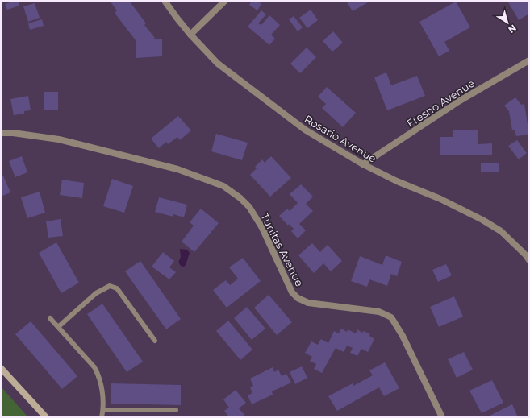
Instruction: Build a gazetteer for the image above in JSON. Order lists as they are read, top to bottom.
{
  "streets": {
    "street": ["Fresno Avenue", "Rosario Avenue", "Tunitas Avenue"]
  },
  "crossings": [
    ["Fresno Avenue", "Rosario Avenue"]
  ],
  "north": "bottom right"
}
